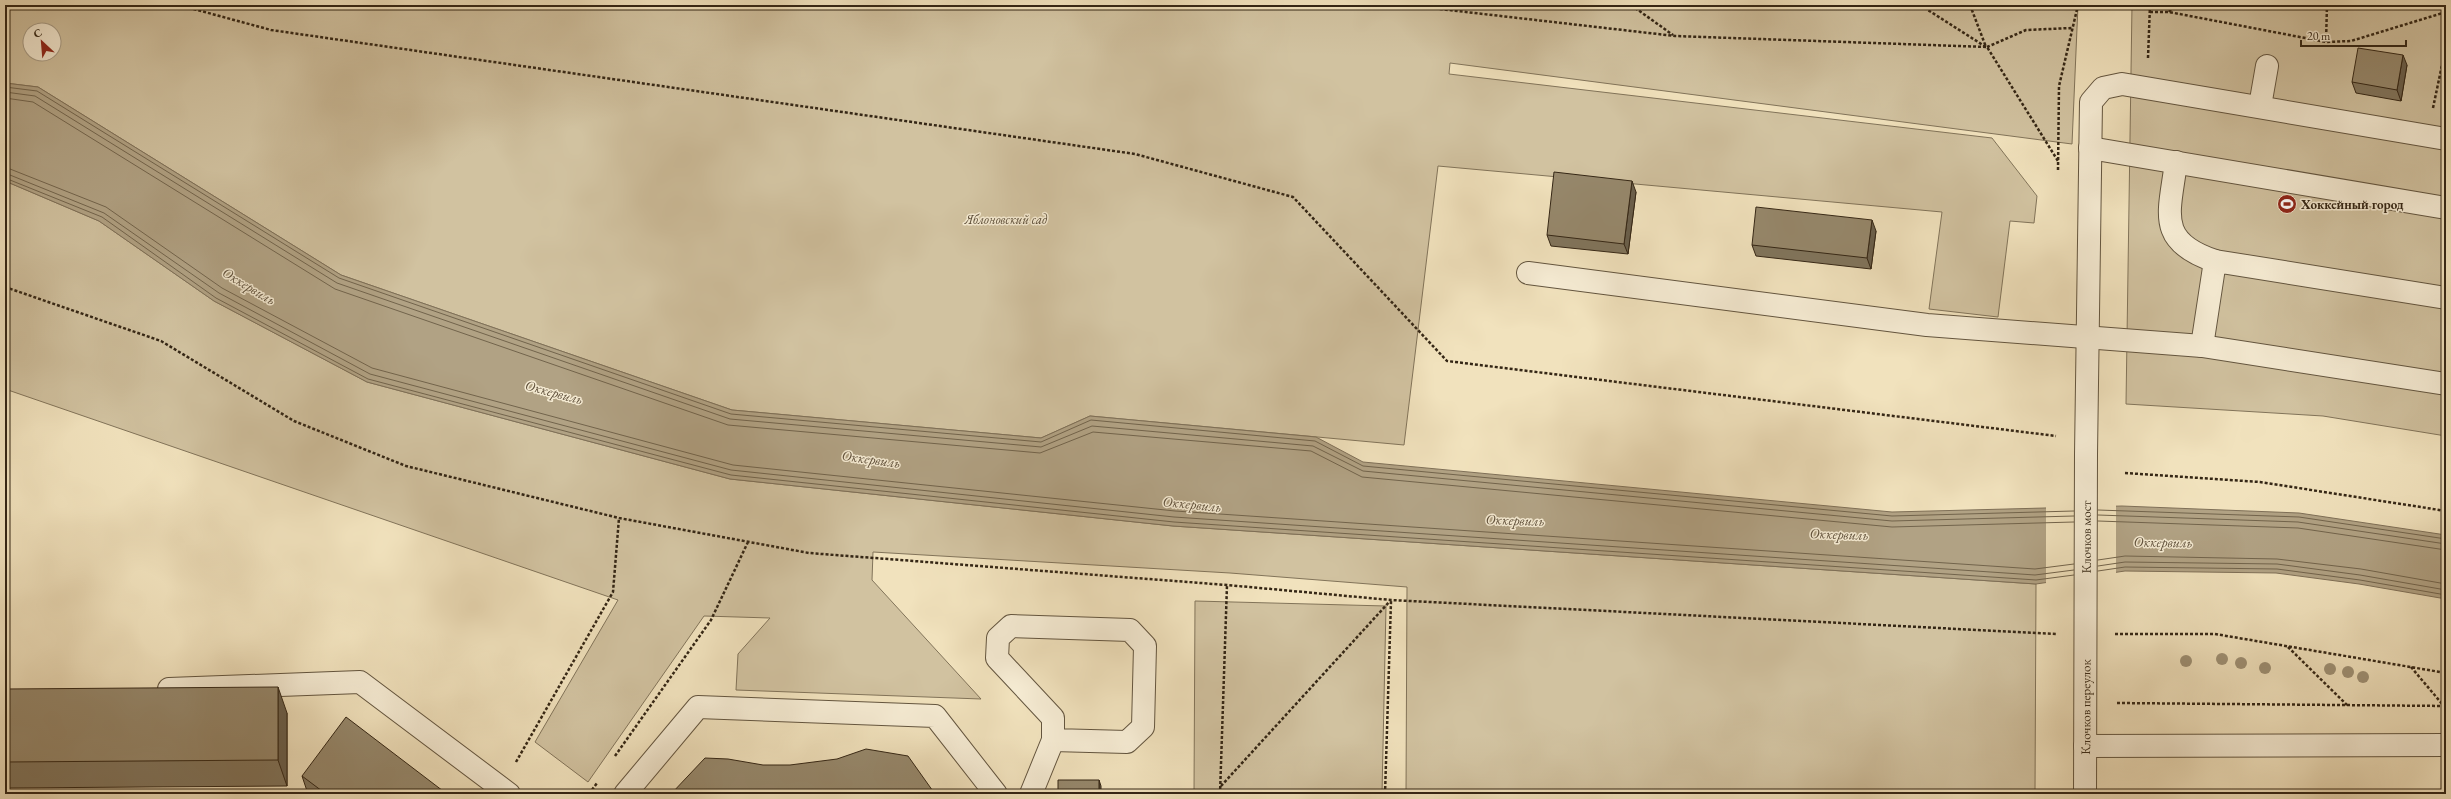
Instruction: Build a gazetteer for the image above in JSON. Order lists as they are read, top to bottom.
{
  "streets": {
    "street": ["Клочков мост", "Клочков переулок"]
  },
  "crossings": [
    ["Клочков мост", "Клочков переулок"]
  ],
  "water": ["Оккервиль"],
  "parks": ["Яблоновский сад"],
  "places": {
    "sports": ["Хоккейный город"]
  },
  "scale_bar": "20 m",
  "north": "top left"
}
